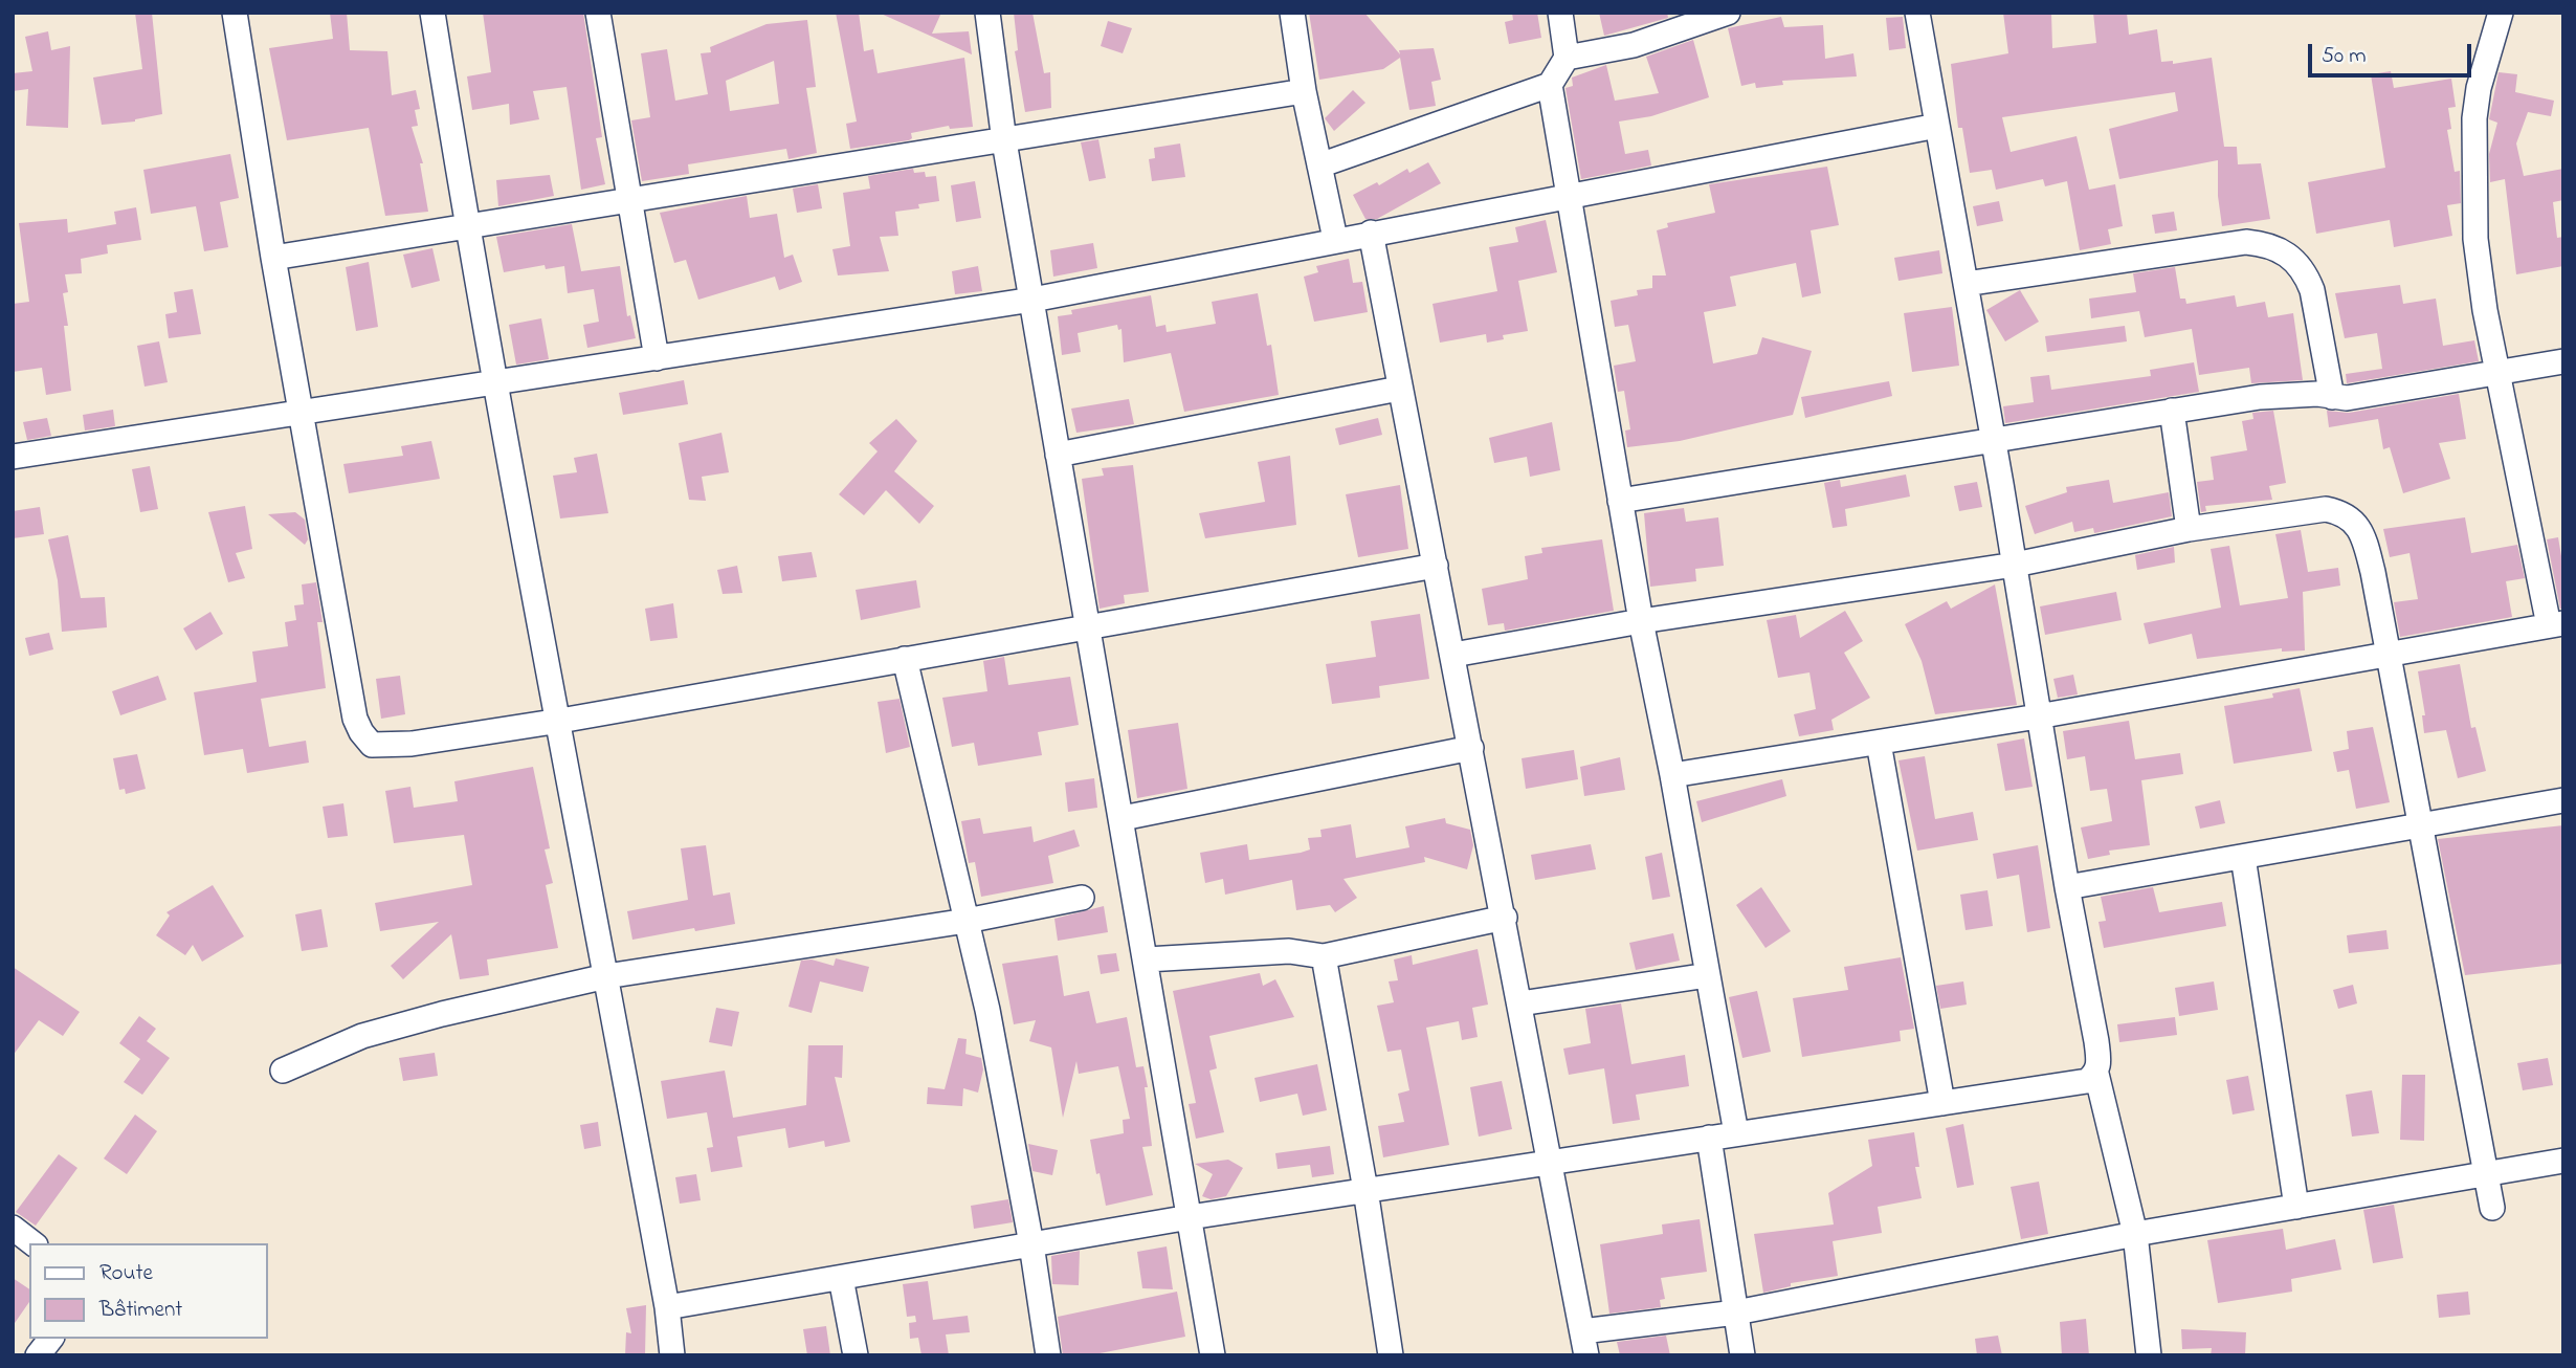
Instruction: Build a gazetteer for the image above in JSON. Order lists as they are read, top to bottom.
{
  "legend": ["Route", "Bâtiment"],
  "scale_bar": "50 m"
}
